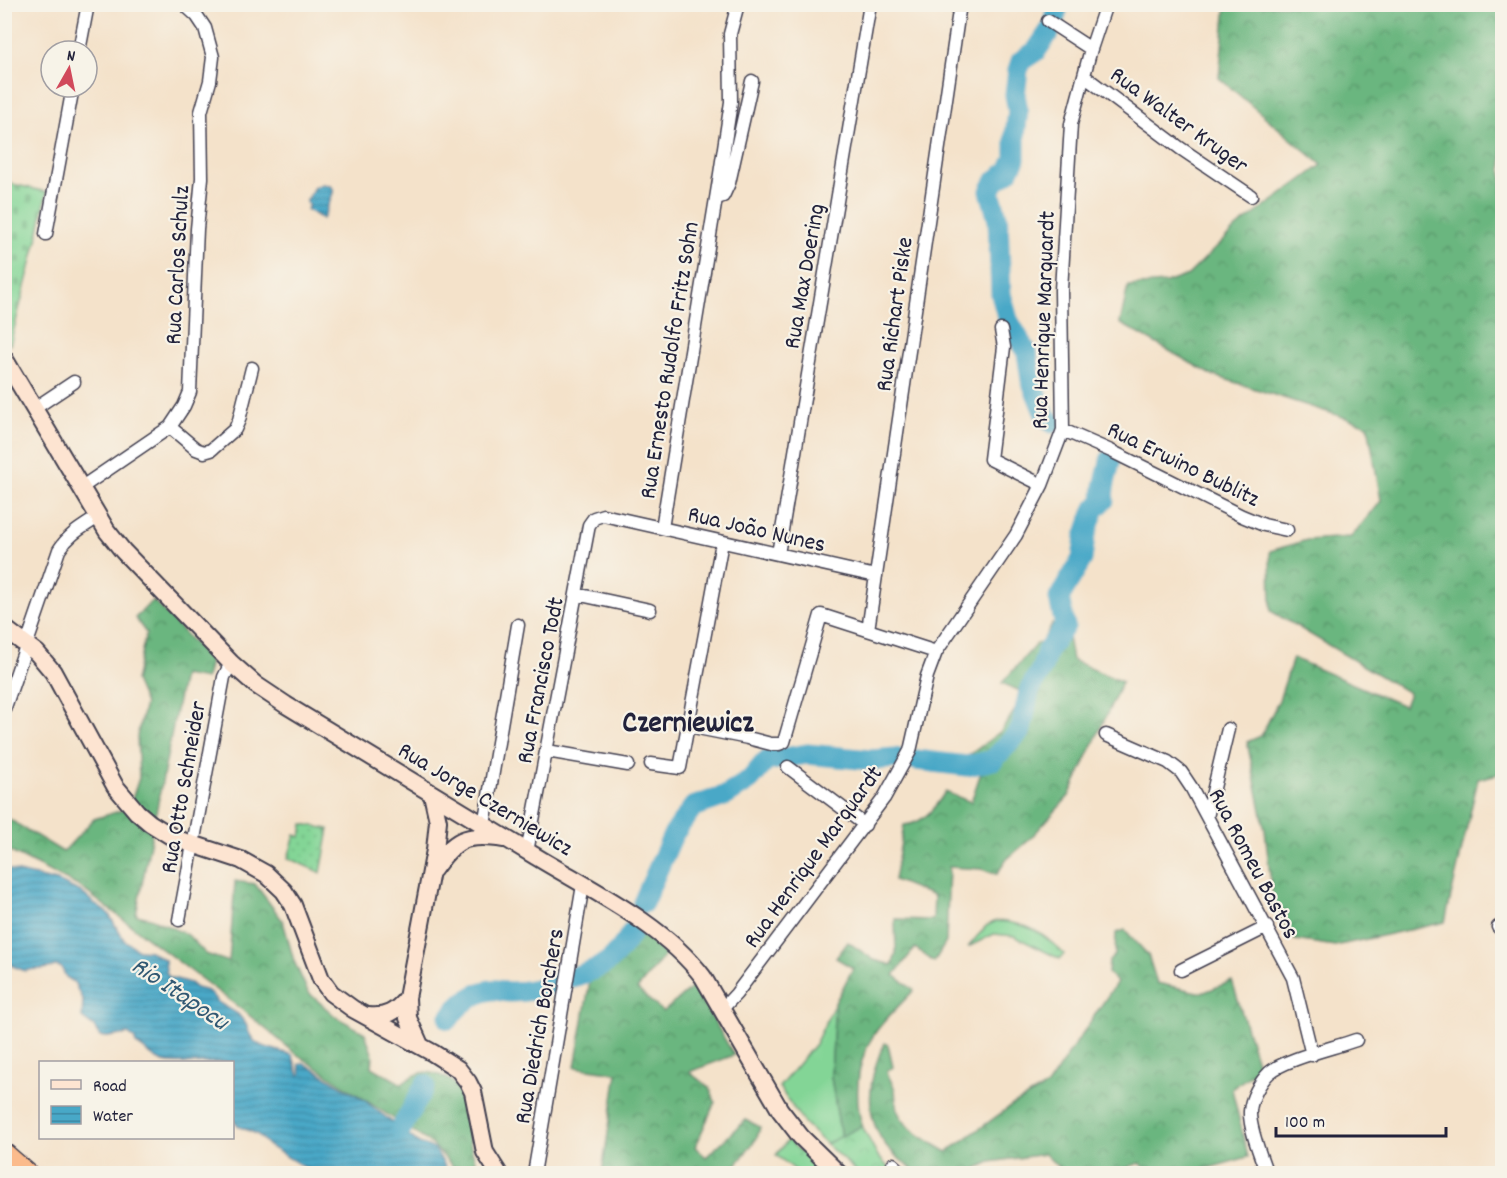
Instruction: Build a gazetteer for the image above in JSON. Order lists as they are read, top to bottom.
{
  "streets": {
    "main road": ["Rua Jorge Czerniewicz"],
    "street": [
      "Rua Walter Kruger",
      "Rua Carlos Schulz",
      "Rua Max Doering",
      "Rua Richart Piske",
      "Rua Henrique Marquardt",
      "Rua Ernesto Rudolfo Fritz Sohn",
      "Rua Erwino Bublitz",
      "Rua João Nunes",
      "Rua Francisco Todt",
      "Rua Otto Schneider",
      "Rua Romeu Bastos",
      "Rua Diedrich Borchers"
    ]
  },
  "crossings": [
    ["Rua Walter Kruger", "Rua Henrique Marquardt"],
    ["Rua Carlos Schulz", "Rua Jorge Czerniewicz"],
    ["Rua Max Doering", "Rua João Nunes"],
    ["Rua Richart Piske", "Rua João Nunes"],
    ["Rua Henrique Marquardt", "Rua Erwino Bublitz"],
    ["Rua Henrique Marquardt", "Rua Jorge Czerniewicz"],
    ["Rua Ernesto Rudolfo Fritz Sohn", "Rua João Nunes"],
    ["Rua João Nunes", "Rua Francisco Todt"],
    ["Rua Francisco Todt", "Rua Jorge Czerniewicz"],
    ["Rua Otto Schneider", "Rua Jorge Czerniewicz"],
    ["Rua Jorge Czerniewicz", "Rua Diedrich Borchers"]
  ],
  "districts": ["Czerniewicz"],
  "water": ["Rio Itapocu"],
  "legend": ["Road", "Water"],
  "scale_bar": "100 m",
  "north": "top"
}
